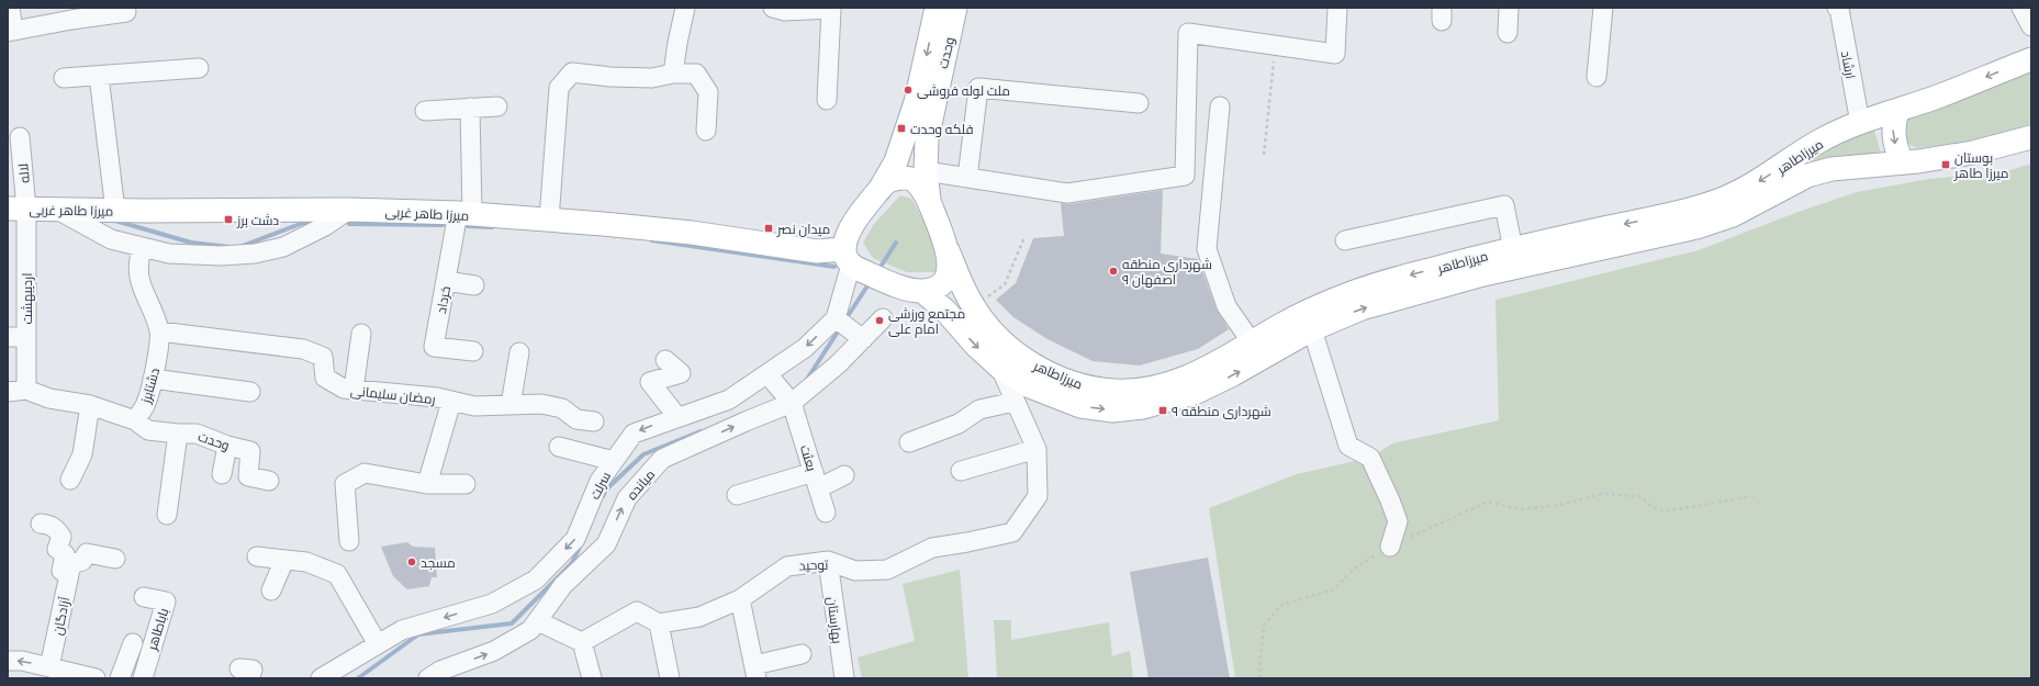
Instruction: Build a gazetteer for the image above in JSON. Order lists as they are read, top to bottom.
{
  "streets": {
    "main road": ["وحدت", "میرزاطاهر", "میرزا طاهر غربی"],
    "street": [
      "ارشاد",
      "لاله",
      "اردیبهشت",
      "خرداد",
      "دشتابرز",
      "رمضان سلیمانی",
      "بعثت",
      "میانده",
      "سرلت",
      "توحید",
      "آزادگان",
      "بهارستان",
      "باباطاهر"
    ]
  },
  "crossings": [
    ["وحدت", "میرزاطاهر"],
    ["وحدت", "میرزا طاهر غربی"],
    ["وحدت", "دشتابرز"],
    ["ارشاد", "میرزاطاهر"],
    ["میرزاطاهر", "میرزا طاهر غربی"],
    ["میرزاطاهر", "توحید"],
    ["لاله", "میرزا طاهر غربی"],
    ["لاله", "اردیبهشت"],
    ["میرزا طاهر غربی", "اردیبهشت"],
    ["میرزا طاهر غربی", "خرداد"],
    ["اردیبهشت", "دشتابرز"],
    ["دشتابرز", "رمضان سلیمانی"],
    ["بعثت", "میانده"],
    ["توحید", "بهارستان"]
  ],
  "one_way": ["میانده", "سرلت"],
  "places": {
    "other": [
      "ملت لوله فروشی",
      "شهرداری منطقه ۹ اصفهان",
      "مجتمع ورزشی امام علی",
      "مسجد"
    ],
    "transit": [
      "فلکه وحدت",
      "بوستان میرزا طاهر",
      "دشت برز",
      "میدان نصر",
      "شهرداری منطقه ۹"
    ]
  }
}
